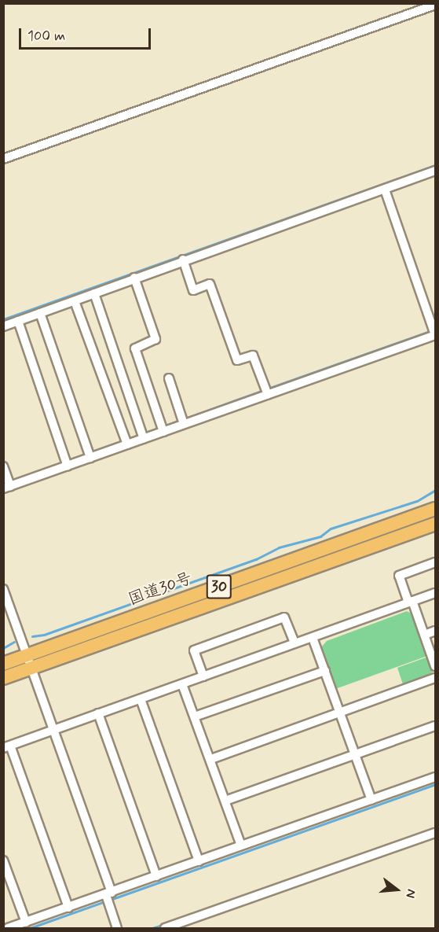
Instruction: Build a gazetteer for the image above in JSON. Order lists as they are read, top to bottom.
{
  "streets": {
    "highway": ["30", "国道30号"]
  },
  "scale_bar": "100 m",
  "north": "right"
}
